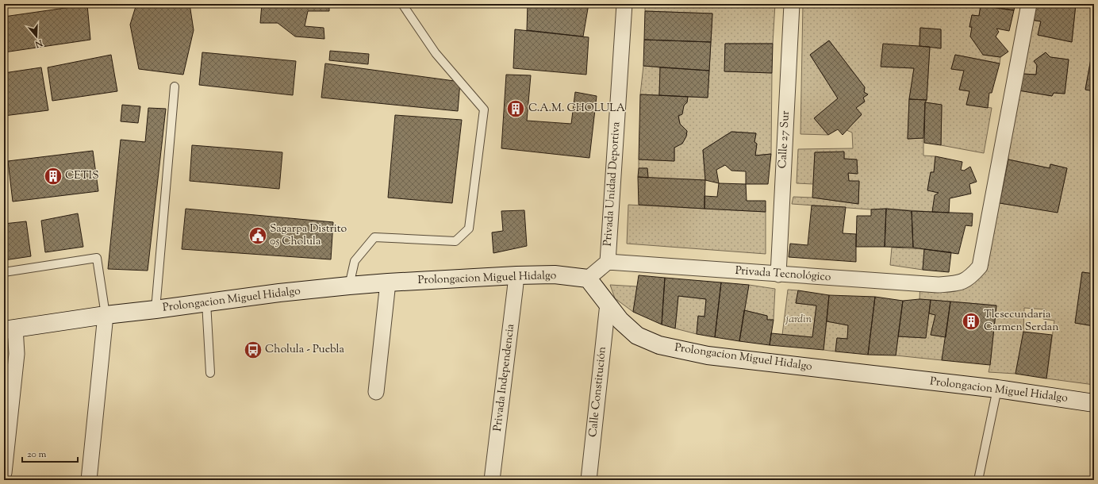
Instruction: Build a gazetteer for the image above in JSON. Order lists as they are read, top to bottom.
{
  "streets": {
    "street": [
      "Calle 27 Sur",
      "Privada Unidad Deportiva",
      "Privada Tecnológico",
      "Prolongacion Miguel Hidalgo",
      "Privada Independencia",
      "Calle Constitución"
    ]
  },
  "crossings": [
    ["Calle 27 Sur", "Privada Tecnológico"],
    ["Privada Unidad Deportiva", "Privada Tecnológico"],
    ["Privada Unidad Deportiva", "Prolongacion Miguel Hidalgo"],
    ["Prolongacion Miguel Hidalgo", "Privada Independencia"],
    ["Prolongacion Miguel Hidalgo", "Calle Constitución"]
  ],
  "parks": ["jardìn"],
  "places": {
    "building": ["C.A.M. CHOLULA", "CETIS", "Tlesecundaria Carmen Serdan"],
    "public building": ["Sagarpa Distrito 05 Cholula"],
    "bus stop": ["Cholula - Puebla"]
  },
  "scale_bar": "20 m",
  "north": "bottom"
}
